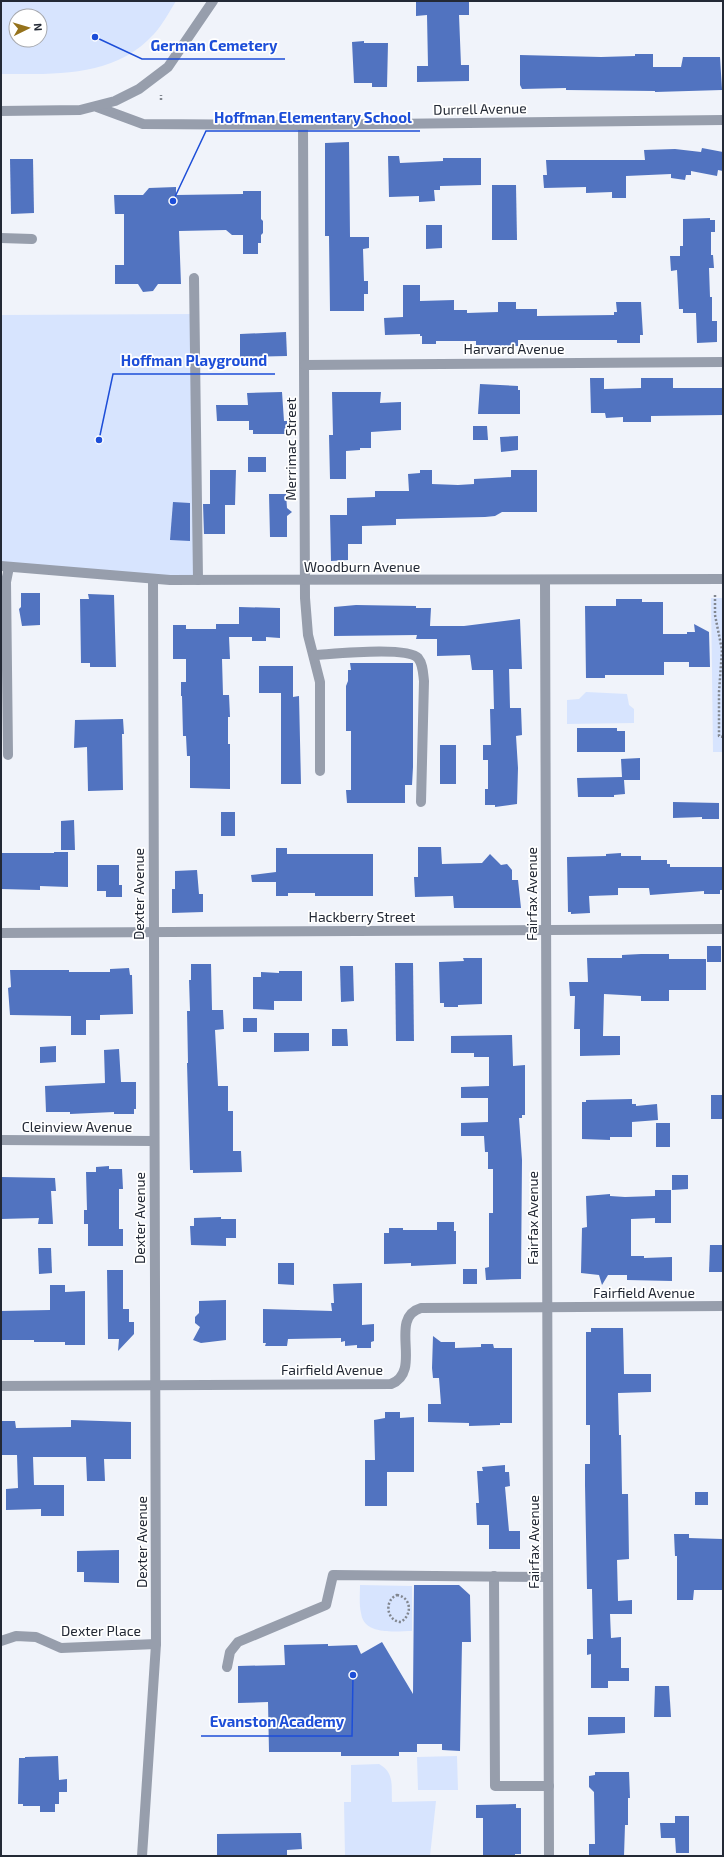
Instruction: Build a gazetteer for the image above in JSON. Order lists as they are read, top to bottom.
{
  "streets": {
    "street": [
      "Durrell Avenue",
      "Harvard Avenue",
      "Merrimac Street",
      "Woodburn Avenue",
      "Dexter Avenue",
      "Fairfax Avenue",
      "Hackberry Street",
      "Cleinview Avenue",
      "Fairfield Avenue",
      "Dexter Place"
    ]
  },
  "crossings": [
    ["Durrell Avenue", "Merrimac Street"],
    ["Harvard Avenue", "Merrimac Street"],
    ["Merrimac Street", "Woodburn Avenue"],
    ["Woodburn Avenue", "Dexter Avenue"],
    ["Woodburn Avenue", "Fairfax Avenue"],
    ["Dexter Avenue", "Hackberry Street"],
    ["Dexter Avenue", "Cleinview Avenue"],
    ["Dexter Avenue", "Fairfield Avenue"],
    ["Dexter Avenue", "Dexter Place"],
    ["Fairfax Avenue", "Hackberry Street"],
    ["Fairfax Avenue", "Fairfield Avenue"]
  ],
  "places": [
    "German Cemetery",
    "Hoffman Elementary School",
    "Hoffman Playground",
    "Evanston Academy"
  ],
  "north": "right"
}
